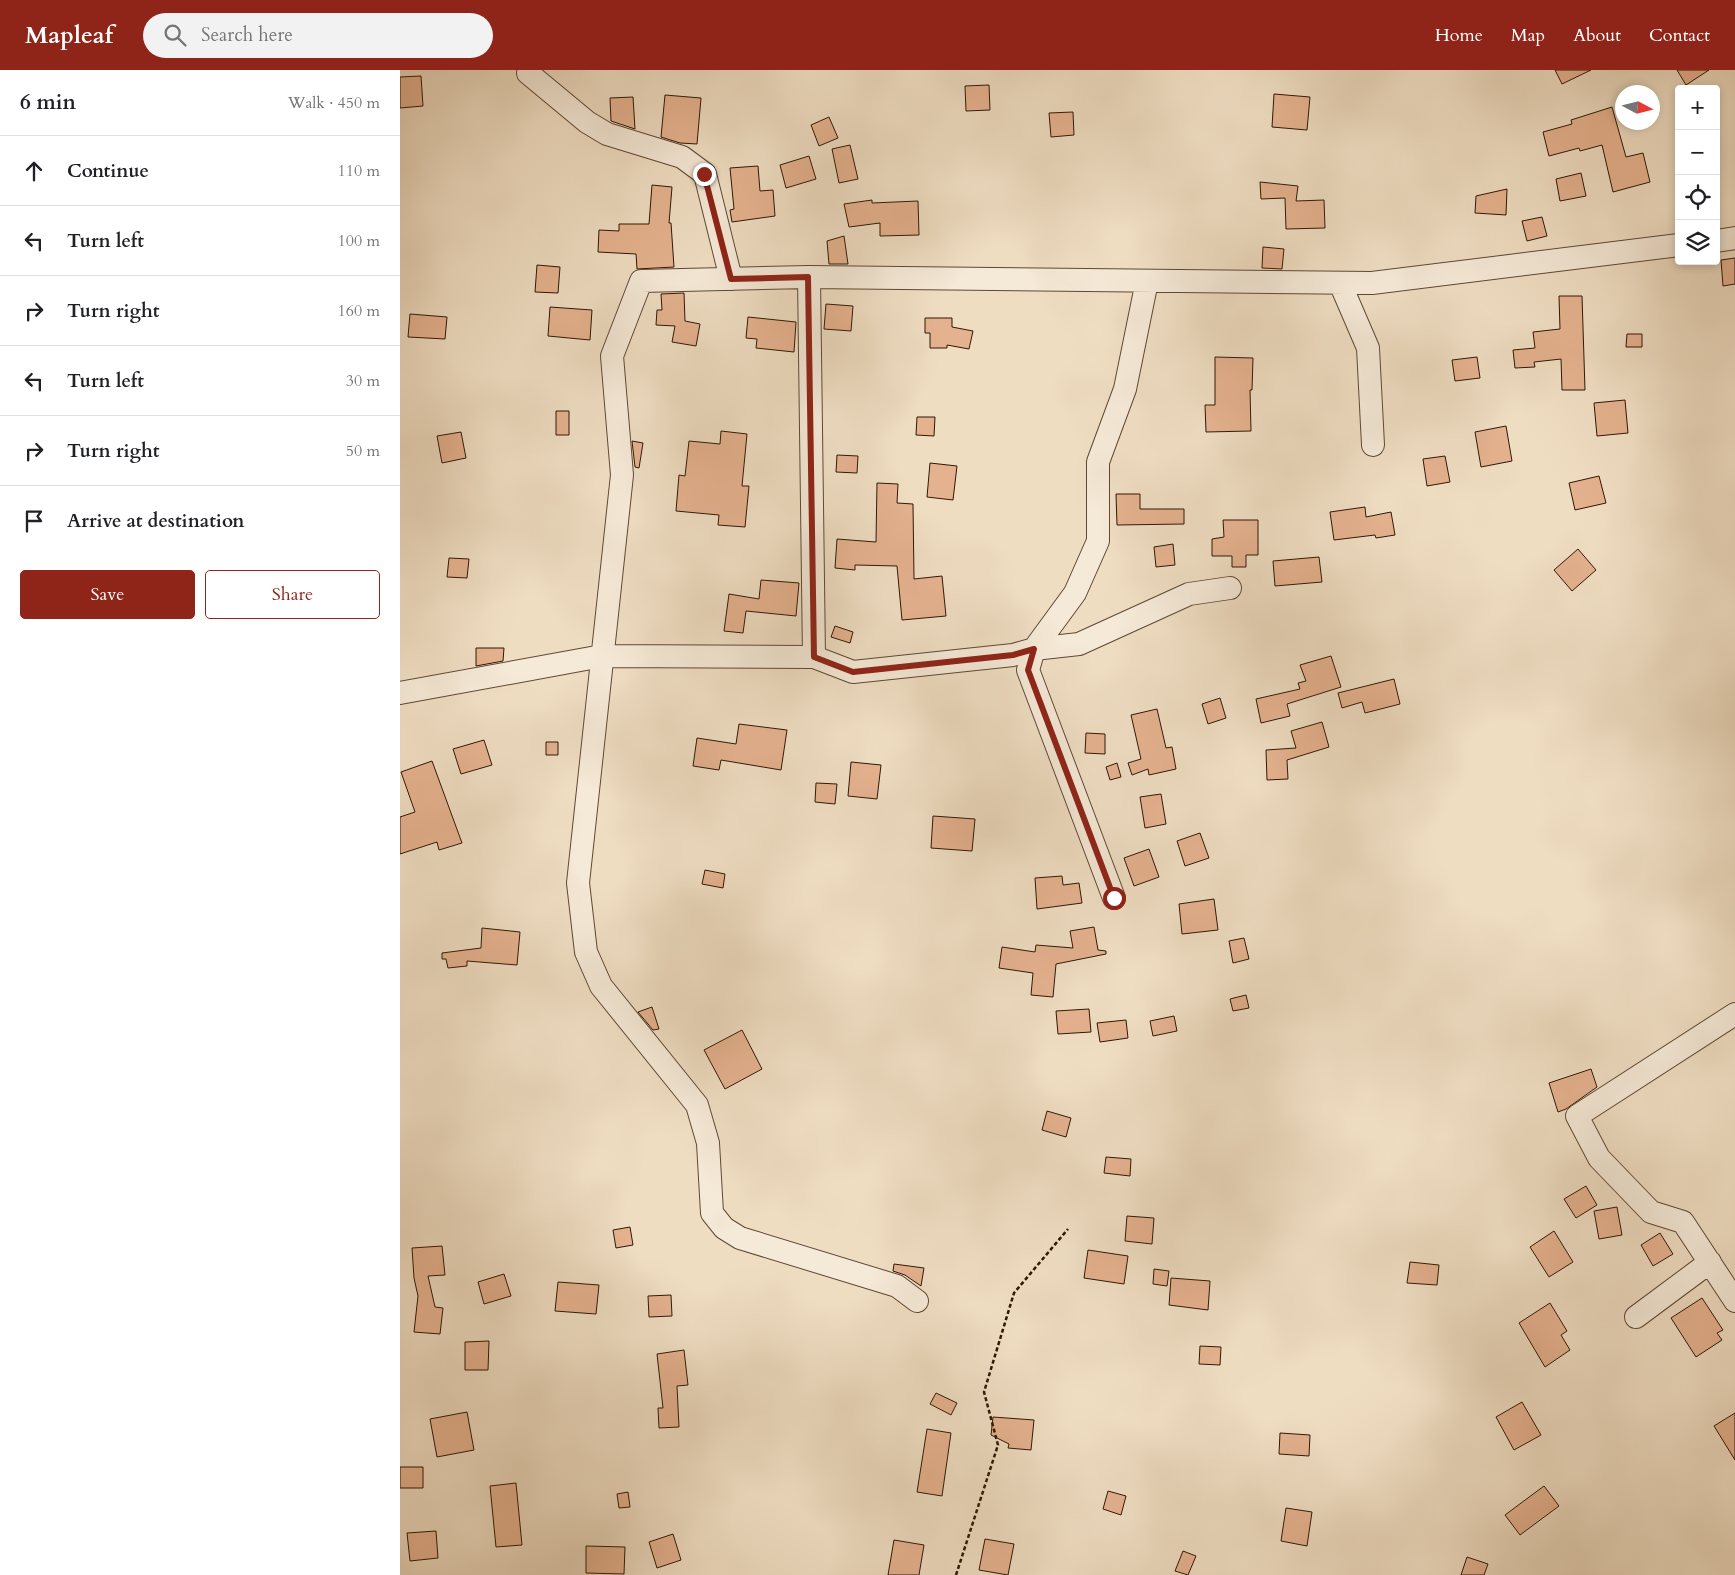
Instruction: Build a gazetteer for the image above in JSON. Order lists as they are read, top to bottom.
{
  "north": "right",
  "page": {
    "header": "Mapleaf",
    "search": "Search here",
    "nav": [
      "Home",
      "Map",
      "About",
      "Contact"
    ],
    "heading": ["6 min", "Walk · 450 m"],
    "map_buttons": ["+", "−"],
    "list": [
      ["Continue", "110 m"],
      ["Turn left", "100 m"],
      ["Turn right", "160 m"],
      ["Turn left", "30 m"],
      ["Turn right", "50 m"],
      "Arrive at destination"
    ],
    "buttons": ["Save", "Share"]
  }
}
